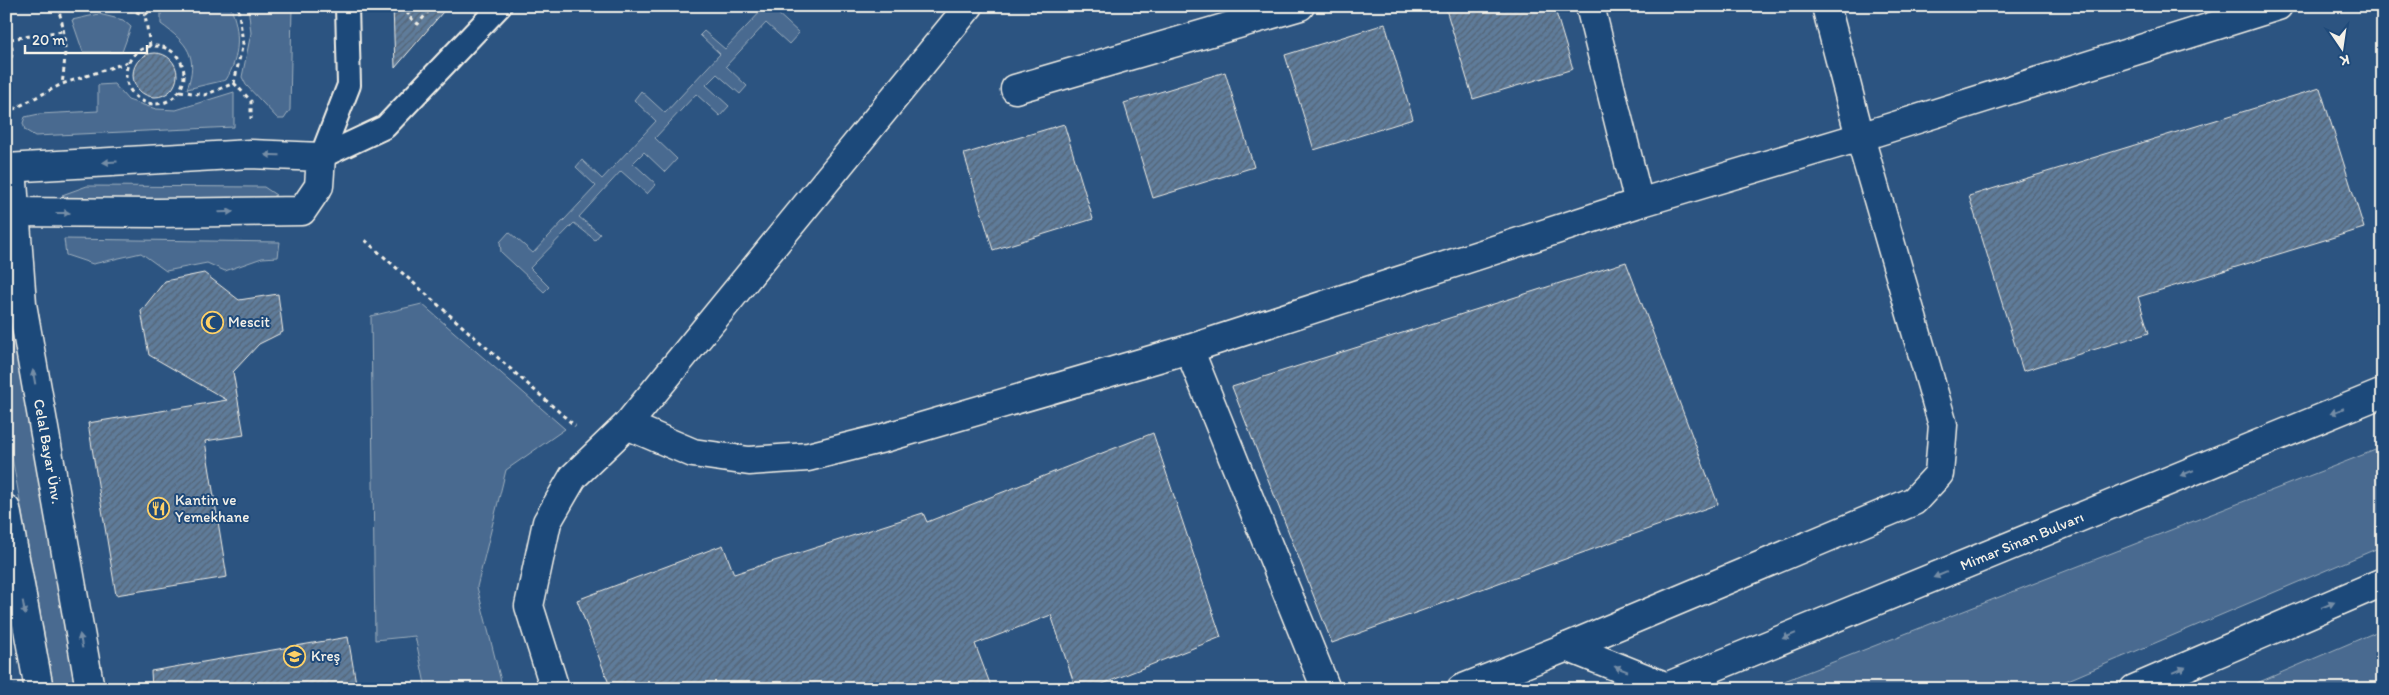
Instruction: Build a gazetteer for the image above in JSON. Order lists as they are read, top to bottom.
{
  "streets": {
    "main road": ["Celal Bayar Ünv.", "Mimar Sinan Bulvarı"]
  },
  "places": {
    "mosque": ["Mescit"],
    "restaurant": ["Kantin ve Yemekhane"],
    "school or university": ["Kreş"]
  },
  "scale_bar": "20 m",
  "north": "bottom"
}
